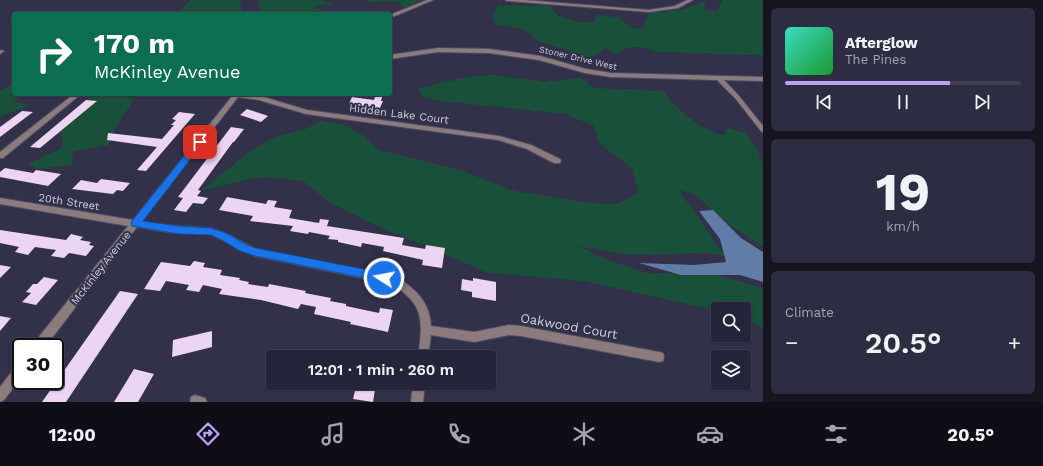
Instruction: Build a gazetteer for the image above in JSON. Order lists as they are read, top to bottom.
{
  "streets": {
    "street": [
      "Stoner Drive West",
      "Hidden Lake Court",
      "20th Street",
      "McKinley Avenue",
      "Oakwood Court"
    ]
  },
  "crossings": [
    ["20th Street", "McKinley Avenue"],
    ["20th Street", "Oakwood Court"]
  ],
  "page": {
    "turn": ["170 m", "McKinley Avenue"],
    "song": ["Afterglow", "The Pines"],
    "tile": [
      ["19", "km/h"],
      "Climate"
    ],
    "heat": ["−", "20.5°", "+"],
    "limit": "30",
    "trip": "12:01 · 1 min · 260 m",
    "tabs": ["12:00", "20.5°"]
  }
}
